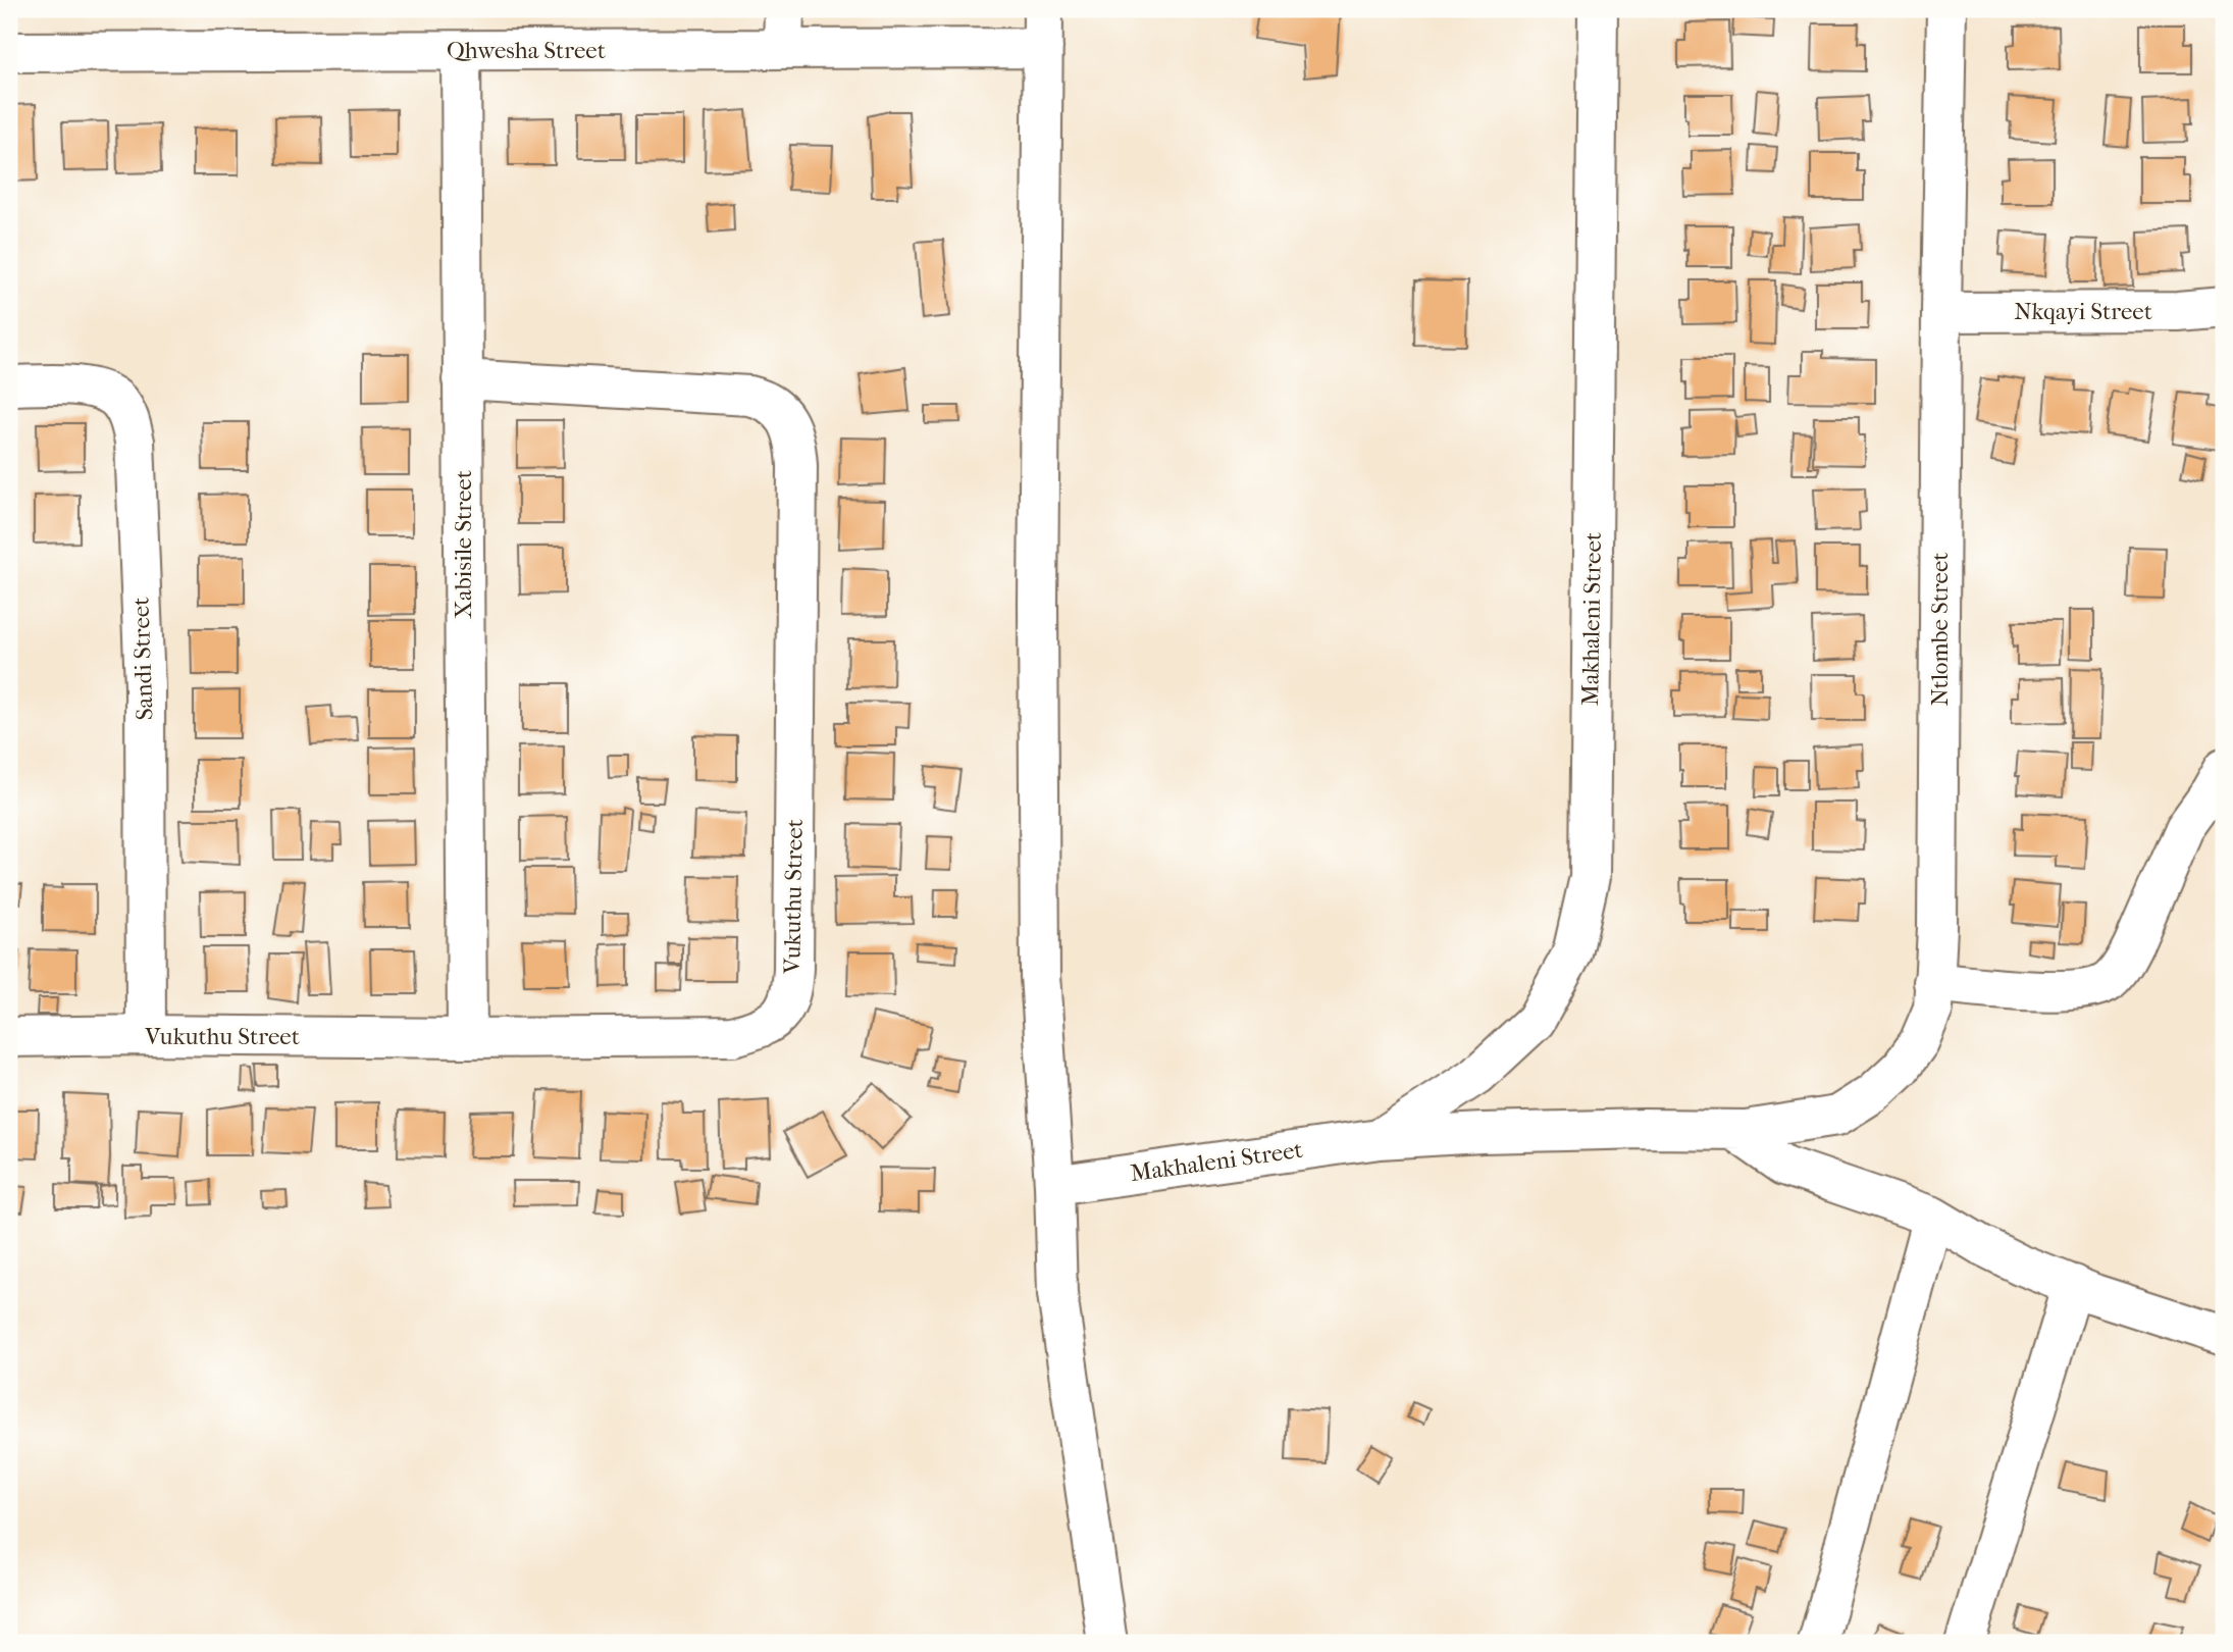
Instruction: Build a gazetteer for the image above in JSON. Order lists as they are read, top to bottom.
{
  "streets": {
    "street": [
      "Qhwesha Street",
      "Nkqayi Street",
      "Xabisile Street",
      "Makhaleni Street",
      "Ntlombe Street",
      "Sandi Street",
      "Vukuthu Street"
    ]
  },
  "crossings": [
    ["Qhwesha Street", "Xabisile Street"],
    ["Nkqayi Street", "Ntlombe Street"],
    ["Xabisile Street", "Vukuthu Street"],
    ["Makhaleni Street", "Ntlombe Street"],
    ["Sandi Street", "Vukuthu Street"]
  ]
}
